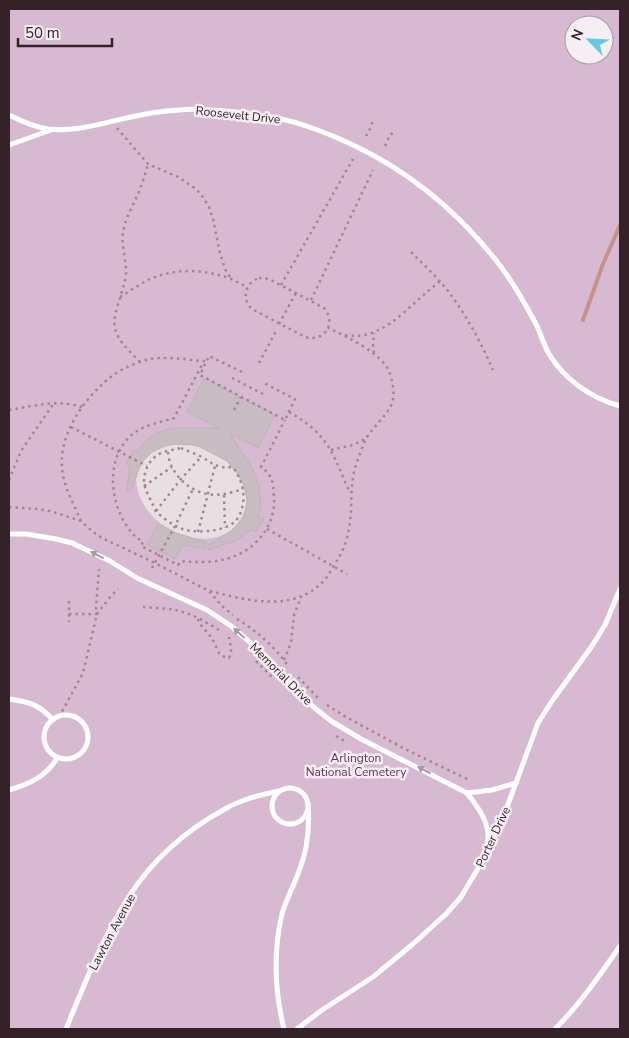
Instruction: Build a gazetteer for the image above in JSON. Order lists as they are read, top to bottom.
{
  "streets": {
    "lane": [
      "Roosevelt Drive",
      "Memorial Drive",
      "Porter Drive",
      "Lawton Avenue"
    ]
  },
  "crossings": [
    ["Memorial Drive", "Porter Drive"]
  ],
  "one_way": ["Memorial Drive"],
  "parks": ["Arlington National Cemetery"],
  "scale_bar": "50 m",
  "north": "top left"
}
